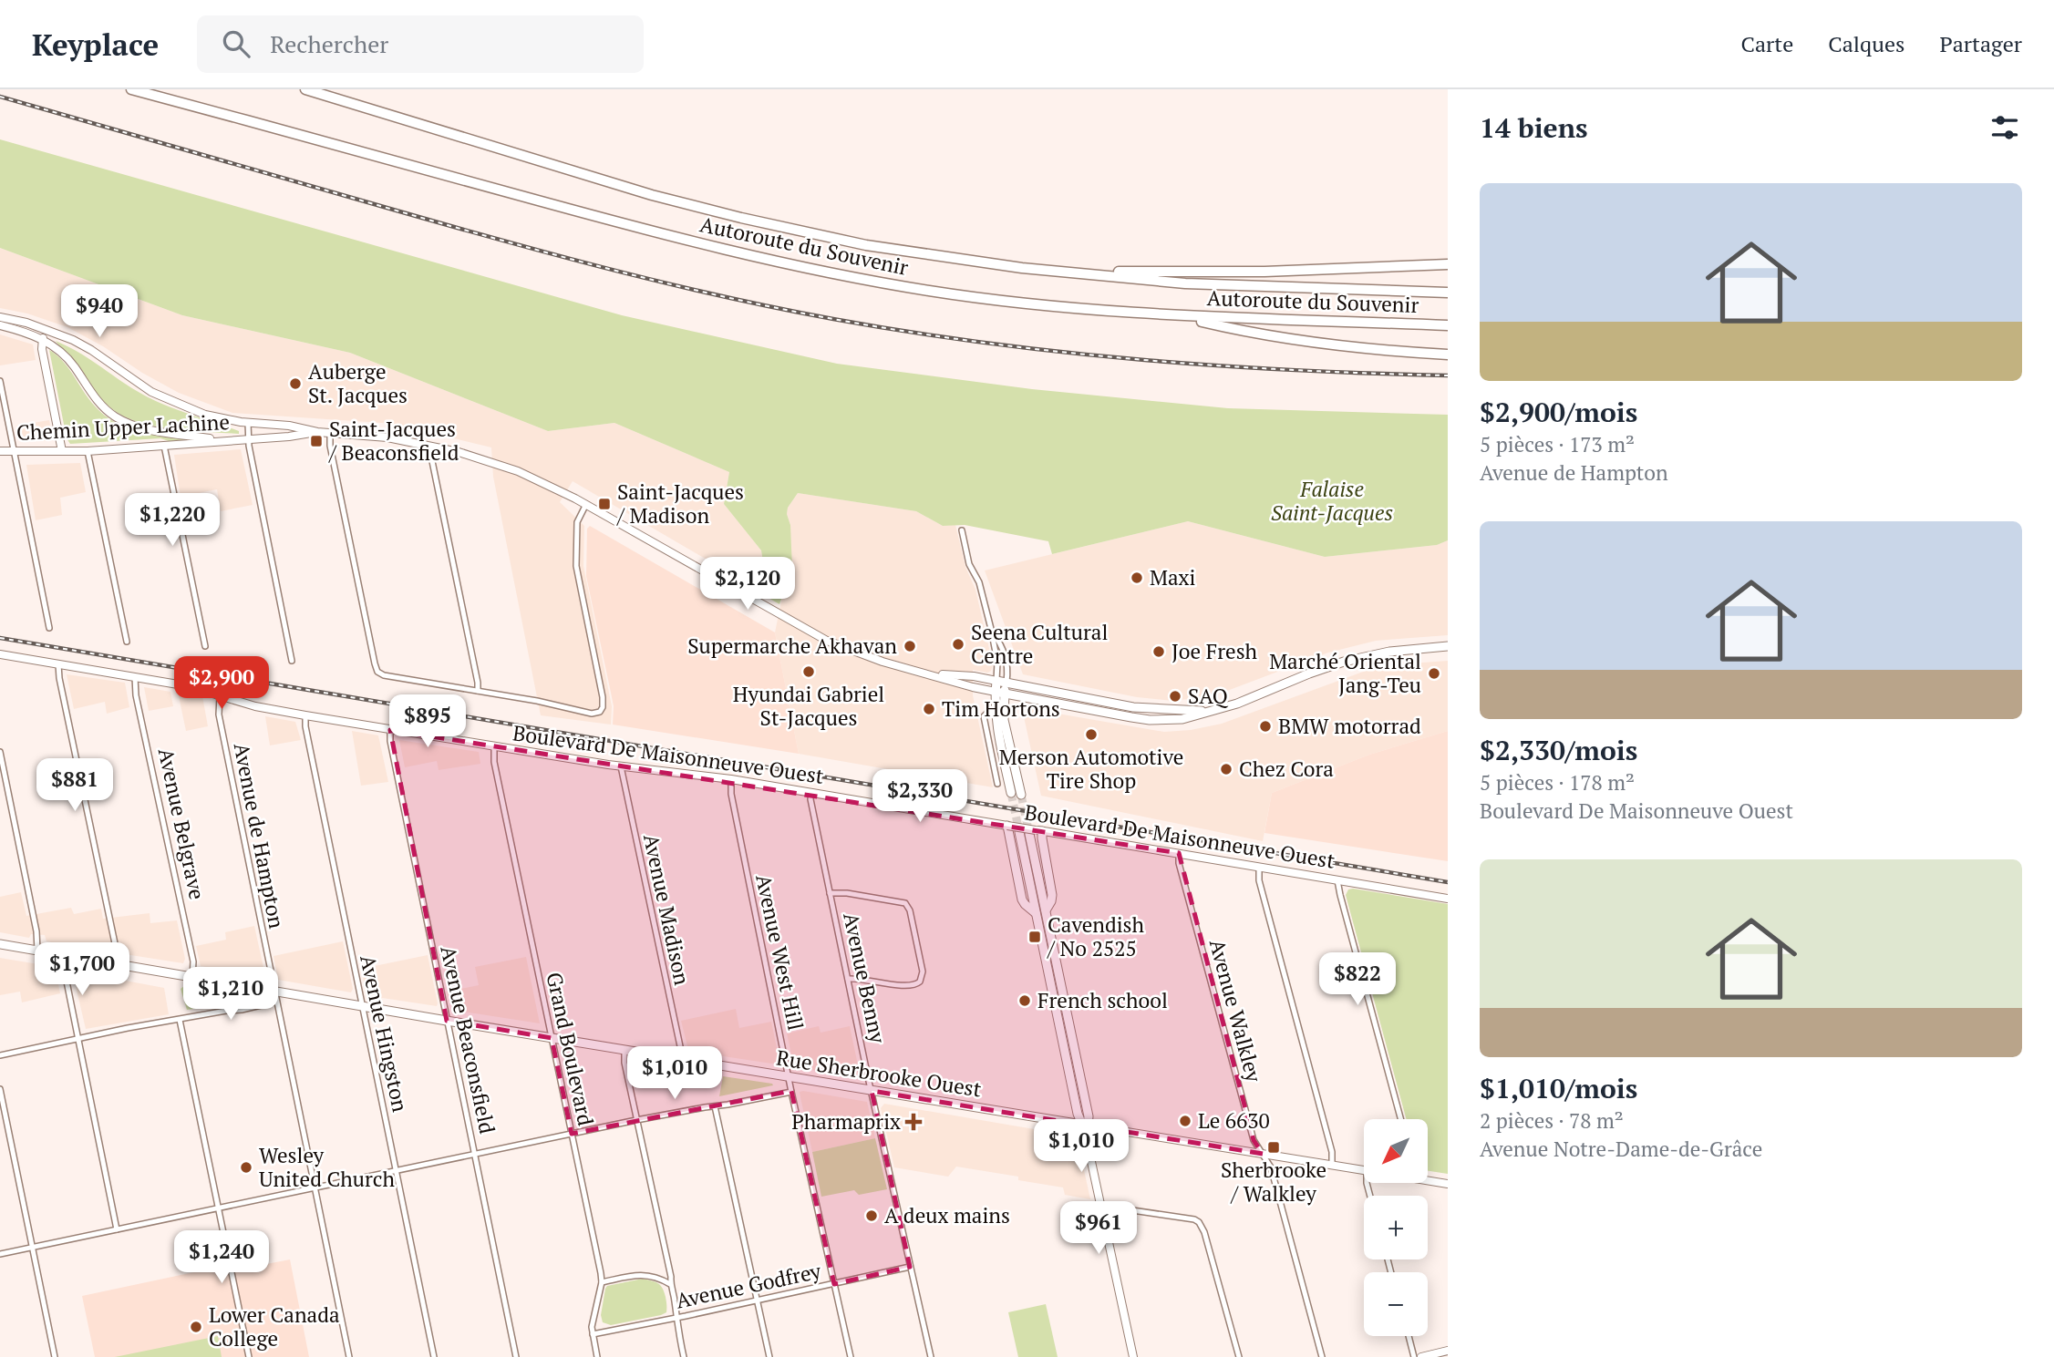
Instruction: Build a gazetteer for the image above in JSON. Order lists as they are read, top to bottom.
{
  "streets": {
    "highway": ["Autoroute du Souvenir"],
    "main road": ["Chemin Upper Lachine", "Boulevard De Maisonneuve Ouest", "Rue Sherbrooke Ouest"],
    "street": [
      "Avenue Belgrave",
      "Avenue de Hampton",
      "Avenue Madison",
      "Avenue West Hill",
      "Avenue Benny",
      "Avenue Walkley",
      "Avenue Hingston",
      "Avenue Beaconsfield",
      "Grand Boulevard",
      "Avenue Godfrey"
    ]
  },
  "crossings": [
    ["Boulevard De Maisonneuve Ouest", "Avenue Belgrave"],
    ["Boulevard De Maisonneuve Ouest", "Avenue de Hampton"],
    ["Boulevard De Maisonneuve Ouest", "Avenue Madison"],
    ["Boulevard De Maisonneuve Ouest", "Avenue West Hill"],
    ["Boulevard De Maisonneuve Ouest", "Avenue Benny"],
    ["Boulevard De Maisonneuve Ouest", "Avenue Walkley"],
    ["Boulevard De Maisonneuve Ouest", "Avenue Hingston"],
    ["Boulevard De Maisonneuve Ouest", "Avenue Beaconsfield"],
    ["Boulevard De Maisonneuve Ouest", "Grand Boulevard"],
    ["Avenue Belgrave", "Rue Sherbrooke Ouest"],
    ["Avenue de Hampton", "Rue Sherbrooke Ouest"],
    ["Avenue Madison", "Rue Sherbrooke Ouest"],
    ["Avenue West Hill", "Rue Sherbrooke Ouest"],
    ["Avenue West Hill", "Avenue Godfrey"],
    ["Avenue Benny", "Rue Sherbrooke Ouest"],
    ["Avenue Benny", "Avenue Godfrey"],
    ["Avenue Walkley", "Rue Sherbrooke Ouest"],
    ["Avenue Hingston", "Rue Sherbrooke Ouest"],
    ["Avenue Beaconsfield", "Rue Sherbrooke Ouest"],
    ["Grand Boulevard", "Rue Sherbrooke Ouest"],
    ["Grand Boulevard", "Avenue Godfrey"]
  ],
  "parks": ["Falaise Saint-Jacques"],
  "places": {
    "other": [
      "Auberge St. Jacques",
      "Maxi",
      "Seena Cultural Centre",
      "Supermarche Akhavan",
      "Joe Fresh",
      "Hyundai Gabriel St-Jacques",
      "Marché Oriental Jang-Teu",
      "SAQ",
      "Tim Hortons",
      "BMW motorrad",
      "Merson Automotive Tire Shop",
      "Chez Cora",
      "French school",
      "Le 6630",
      "Wesley United Church",
      "A deux mains",
      "Lower Canada College"
    ],
    "transit": [
      "Saint-Jacques / Beaconsfield",
      "Saint-Jacques / Madison",
      "Cavendish / No 2525",
      "Sherbrooke / Walkley"
    ],
    "health": ["Pharmaprix"]
  },
  "north": "bottom left",
  "page": {
    "header": "Keyplace",
    "search": "Rechercher",
    "nav": ["Carte", "Calques", "Partager"],
    "heading": "14 biens",
    "list": [
      {
        "name": "$2,900/mois",
        "note": "5 pièces · 173 m² · Avenue de Hampton"
      },
      {
        "name": "$2,330/mois",
        "note": "5 pièces · 178 m² · Boulevard De Maisonneuve Ouest"
      },
      {
        "name": "$1,010/mois",
        "note": "2 pièces · 78 m² · Avenue Notre-Dame-de-Grâce"
      }
    ],
    "price": [
      "$940",
      "$1,220",
      "$2,120",
      "$2,900",
      "$895",
      "$881",
      "$2,330",
      "$1,700",
      "$822",
      "$1,210",
      "$1,010",
      "$1,010",
      "$961",
      "$1,240"
    ],
    "map_buttons": ["+", "−"]
  }
}
